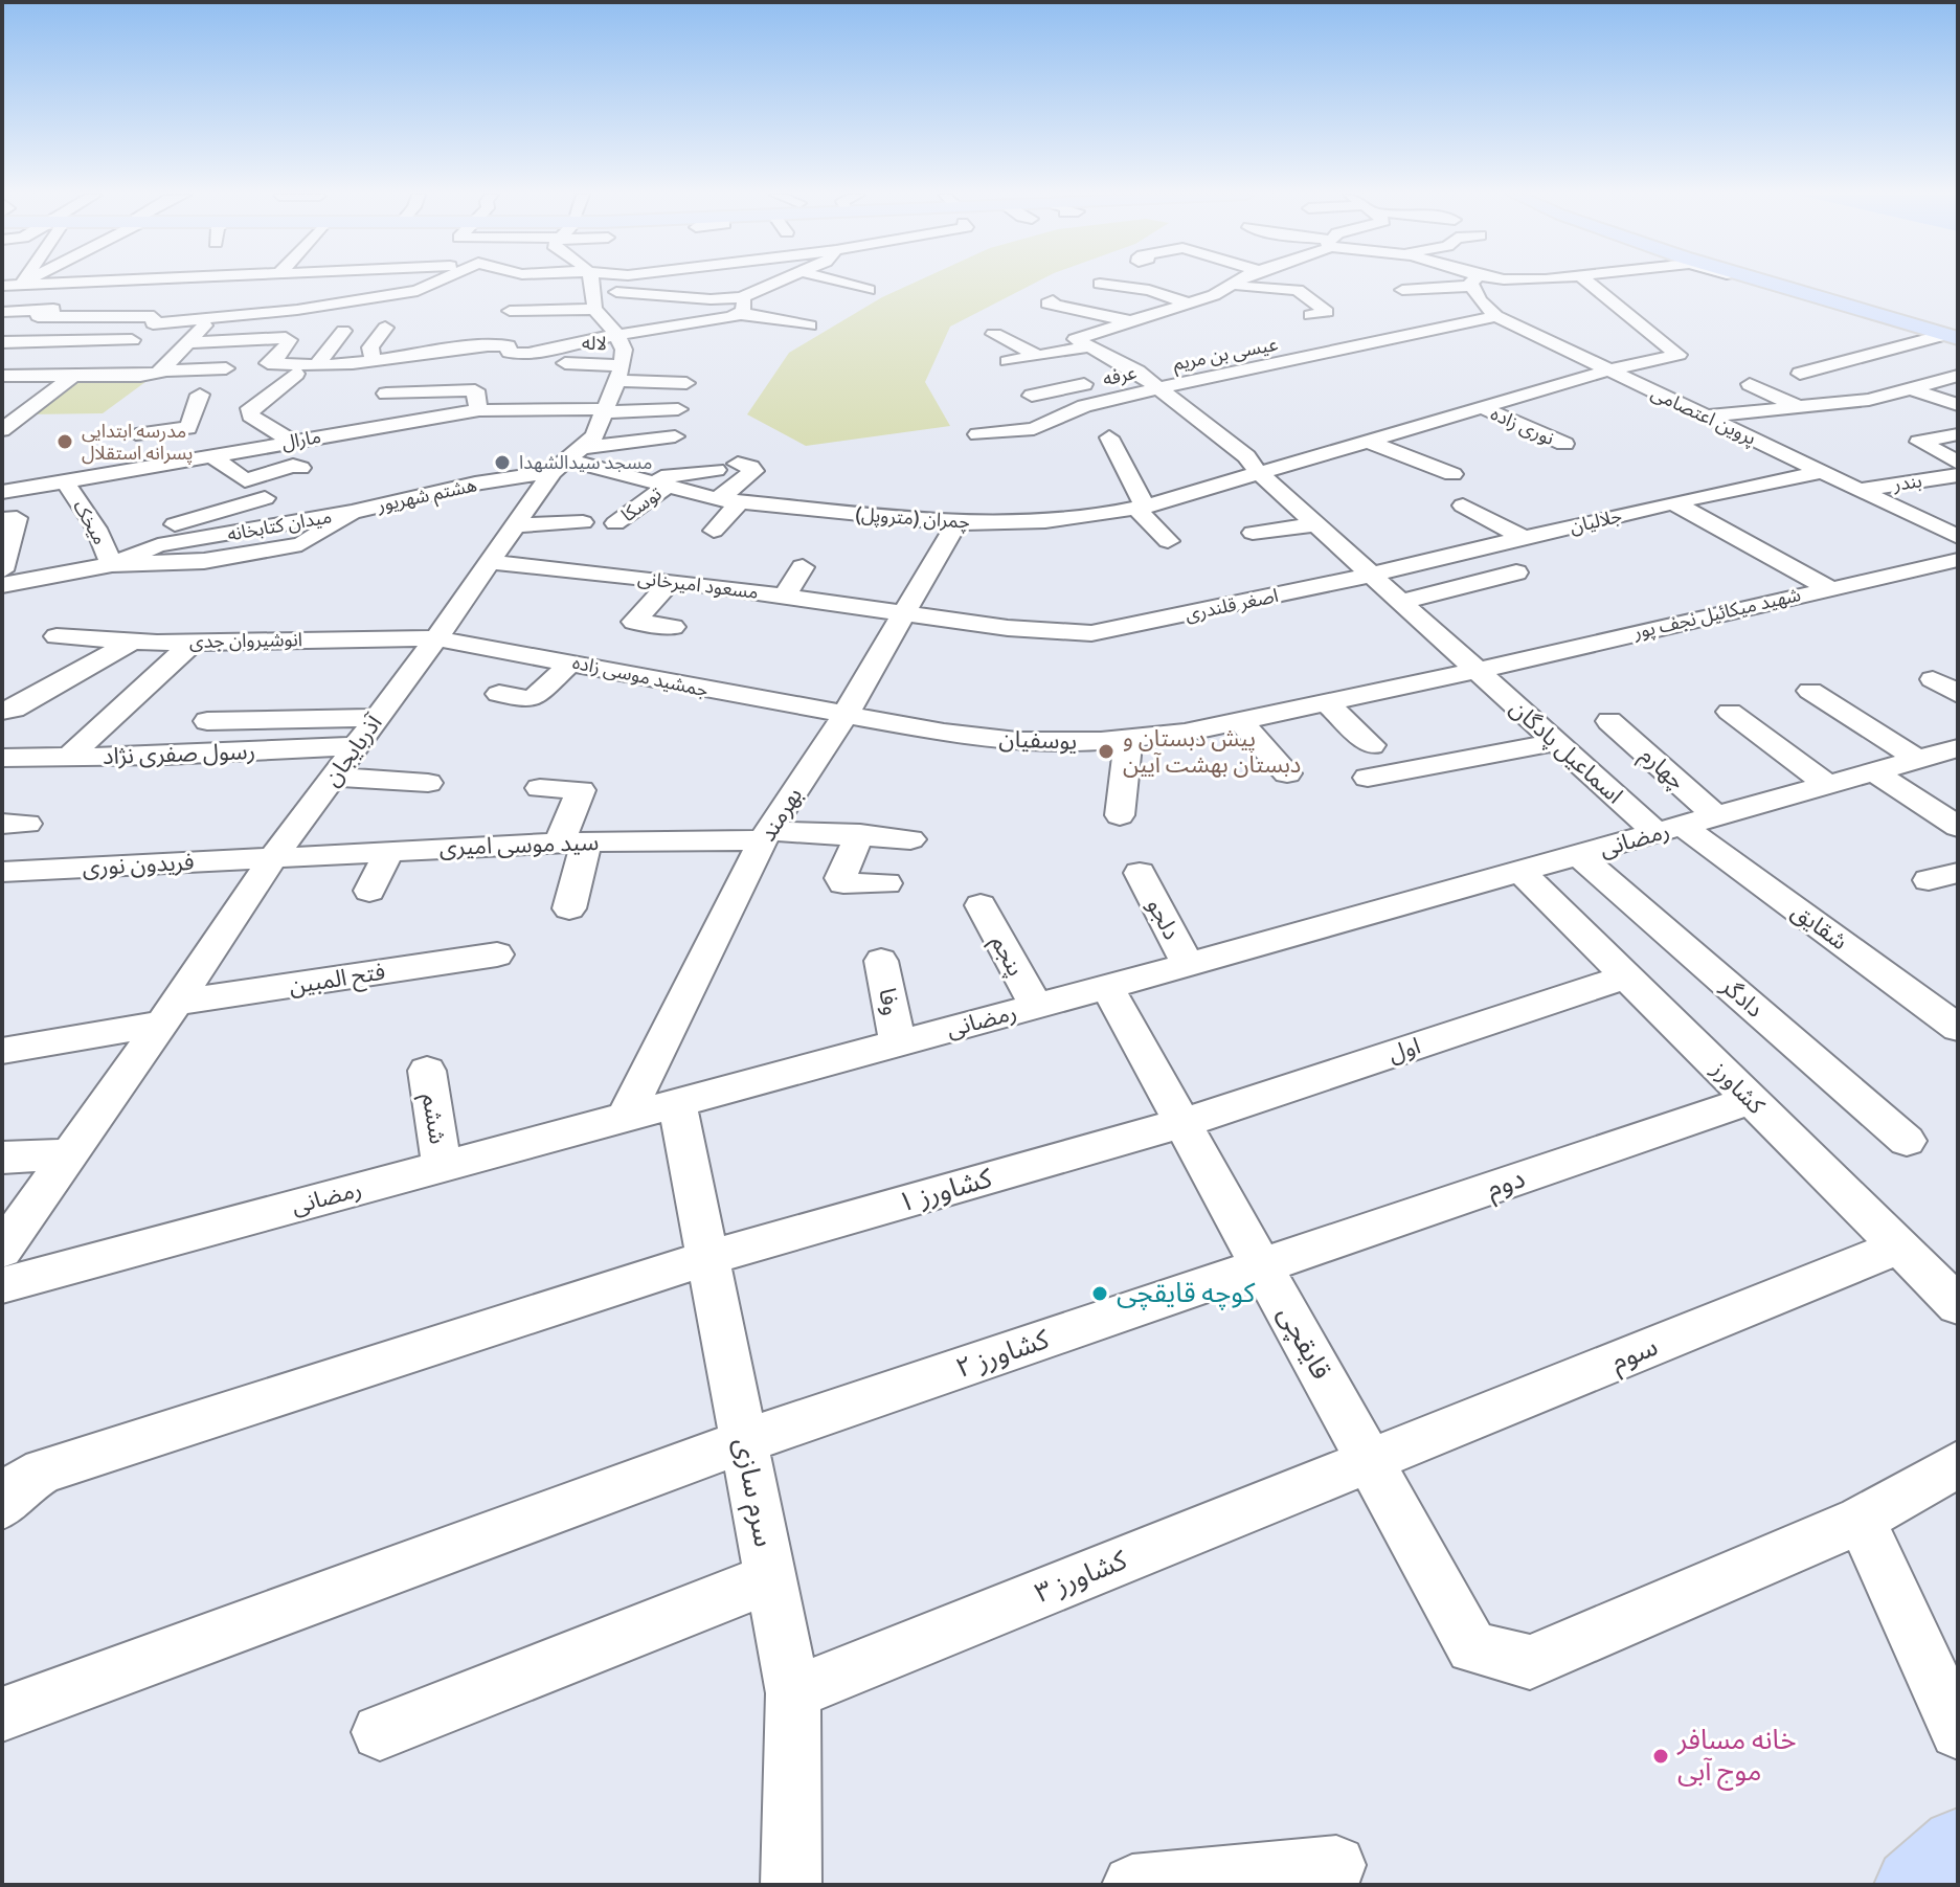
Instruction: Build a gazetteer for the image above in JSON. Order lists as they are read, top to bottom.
{
  "streets": {
    "street": [
      "لاله",
      "عیسی بن مریم",
      "عرفه",
      "پروین اعتصامی",
      "نوری زاده",
      "مارال",
      "بندر",
      "هشتم شهریور",
      "توسکا",
      "چمران (متروپل)",
      "جلالیان",
      "میخک",
      "میدان کتابخانه",
      "مسعود امیرخانی",
      "اصغر قلندری",
      "شهید میکائیل نجف پور",
      "انوشیروان جدی",
      "جمشید موسی زاده",
      "یوسفیان",
      "آذربایجان",
      "اسماعیل پادگان",
      "رسول صفری نژاد",
      "چهارم",
      "بهرمند",
      "رمضانی",
      "سید موسی امیری",
      "فریدون نوری",
      "دلجو",
      "شقایق",
      "پنجم",
      "فتح المبین",
      "دادگر",
      "وفا",
      "اول",
      "کشاورز",
      "ششم",
      "دوم",
      "کشاورز ۱",
      "قایقچی",
      "کشاورز ۲",
      "سوم",
      "سرم سازی",
      "کشاورز ۳"
    ]
  },
  "crossings": [
    ["لاله", "آذربایجان"],
    ["عیسی بن مریم", "عرفه"],
    ["عیسی بن مریم", "پروین اعتصامی"],
    ["پروین اعتصامی", "بندر"],
    ["پروین اعتصامی", "چمران (متروپل)"],
    ["پروین اعتصامی", "جلالیان"],
    ["نوری زاده", "چمران (متروپل)"],
    ["مارال", "میخک"],
    ["مارال", "آذربایجان"],
    ["هشتم شهریور", "چمران (متروپل)"],
    ["هشتم شهریور", "میدان کتابخانه"],
    ["هشتم شهریور", "آذربایجان"],
    ["توسکا", "چمران (متروپل)"],
    ["چمران (متروپل)", "آذربایجان"],
    ["چمران (متروپل)", "بهرمند"],
    ["جلالیان", "اصغر قلندری"],
    ["میخک", "میدان کتابخانه"],
    ["مسعود امیرخانی", "آذربایجان"],
    ["مسعود امیرخانی", "بهرمند"],
    ["شهید میکائیل نجف پور", "یوسفیان"],
    ["شهید میکائیل نجف پور", "اسماعیل پادگان"],
    ["انوشیروان جدی", "جمشید موسی زاده"],
    ["انوشیروان جدی", "آذربایجان"],
    ["جمشید موسی زاده", "یوسفیان"],
    ["جمشید موسی زاده", "آذربایجان"],
    ["جمشید موسی زاده", "بهرمند"],
    ["یوسفیان", "اسماعیل پادگان"],
    ["یوسفیان", "بهرمند"],
    ["آذربایجان", "رسول صفری نژاد"],
    ["آذربایجان", "سید موسی امیری"],
    ["آذربایجان", "فریدون نوری"],
    ["آذربایجان", "فتح المبین"],
    ["اسماعیل پادگان", "رمضانی"],
    ["اسماعیل پادگان", "شقایق"],
    ["چهارم", "رمضانی"],
    ["بهرمند", "رمضانی"],
    ["بهرمند", "سید موسی امیری"],
    ["رمضانی", "دلجو"],
    ["رمضانی", "شقایق"],
    ["رمضانی", "پنجم"],
    ["رمضانی", "دادگر"],
    ["رمضانی", "وفا"],
    ["رمضانی", "کشاورز"],
    ["رمضانی", "ششم"],
    ["رمضانی", "قایقچی"],
    ["رمضانی", "سرم سازی"],
    ["سید موسی امیری", "فریدون نوری"],
    ["اول", "کشاورز"],
    ["اول", "کشاورز ۱"],
    ["اول", "قایقچی"],
    ["کشاورز", "دوم"],
    ["کشاورز", "سوم"],
    ["دوم", "قایقچی"],
    ["دوم", "کشاورز ۲"],
    ["کشاورز ۱", "قایقچی"],
    ["کشاورز ۱", "سرم سازی"],
    ["قایقچی", "کشاورز ۲"],
    ["قایقچی", "سوم"],
    ["قایقچی", "کشاورز ۳"],
    ["کشاورز ۲", "سرم سازی"],
    ["سوم", "کشاورز ۳"],
    ["سرم سازی", "کشاورز ۳"]
  ],
  "places": [
    "مدرسه ابتدایی پسرانه استقلال",
    "مسجد سیدالشهدا",
    "پیش دبستان و دبستان بهشت آیین",
    "کوچه قایقچی",
    "خانه مسافر موج آبی"
  ]
}
